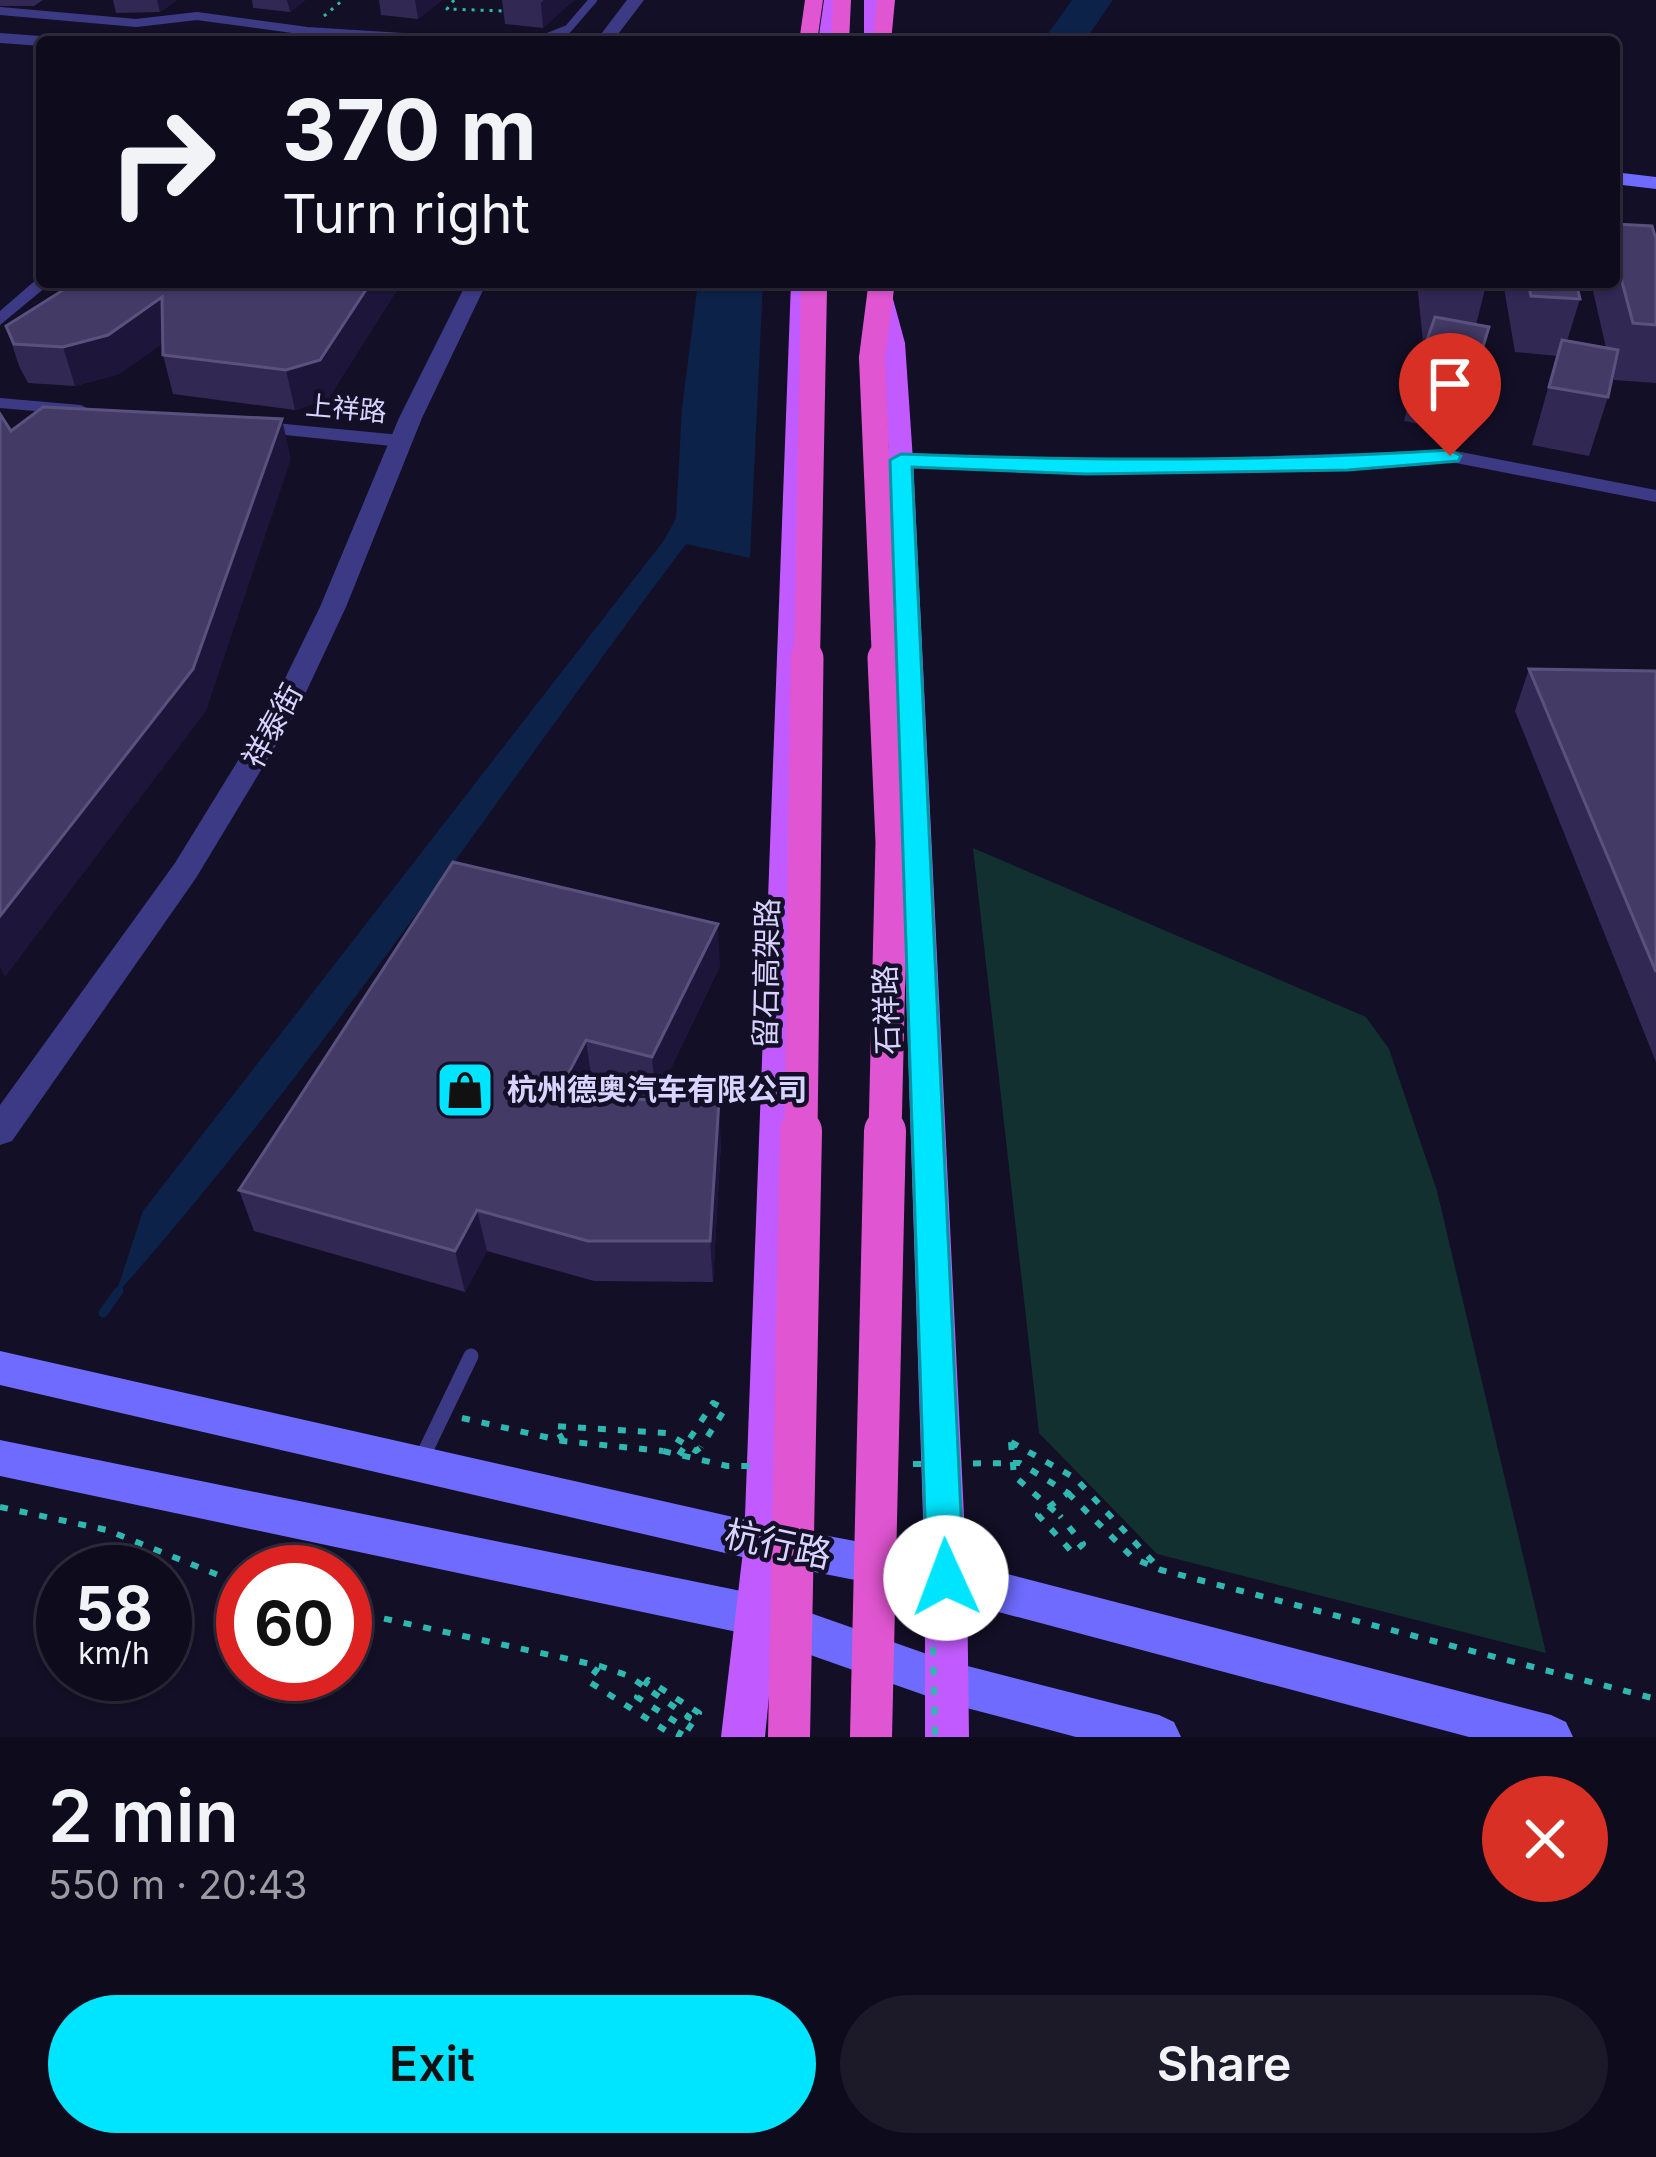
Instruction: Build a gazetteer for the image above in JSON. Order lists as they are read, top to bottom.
{
  "streets": {
    "highway": ["留石高架路"],
    "main road": ["石祥路", "杭行路"],
    "street": ["上祥路", "祥泰街"]
  },
  "crossings": [
    ["上祥路", "祥泰街"],
    ["石祥路", "杭行路"]
  ],
  "places": {
    "shop": ["杭州德奥汽车有限公司"]
  },
  "page": {
    "turn": ["370 m", "Turn right"],
    "speed": "58 km/h",
    "limit": "60",
    "heading": ["2 min", "550 m · 20:43"],
    "buttons": ["Exit", "Share"]
  }
}
